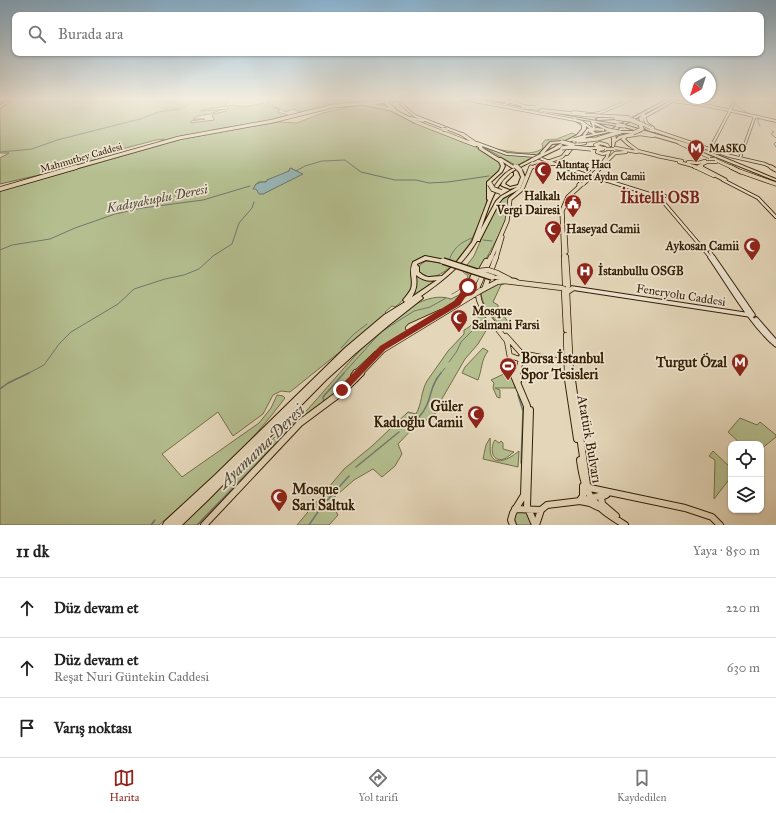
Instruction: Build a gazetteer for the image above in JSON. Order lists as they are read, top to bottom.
{
  "streets": {
    "highway": ["Mahmutbey Caddesi"],
    "main road": ["Feneryolu Caddesi", "Atatürk Bulvarı"]
  },
  "crossings": [
    ["Feneryolu Caddesi", "Atatürk Bulvarı"]
  ],
  "districts": ["İkitelli OSB"],
  "water": ["Kadıyakuplu Deresi", "Ayamama Deresi"],
  "places": {
    "metro station": ["MASKO", "Turgut Özal"],
    "mosque": [
      "Altıntaç Hacı Mehmet Aydın Camii",
      "Haseyad Camii",
      "Aykosan Camii",
      "Mosque Salmani Farsi",
      "Güler Kadıoğlu Camii",
      "Mosque Sari Saltuk"
    ],
    "public building": ["Halkalı Vergi Dairesi"],
    "hospital": ["İstanbullu OSGB"],
    "sports": ["Borsa İstanbul Spor Tesisleri"]
  },
  "north": "bottom left",
  "page": {
    "search": "Burada ara",
    "heading": ["11 dk", "Yaya · 850 m"],
    "list": [
      ["Düz devam et", "220 m"],
      ["Düz devam et", "Reşat Nuri Güntekin Caddesi", "630 m"],
      "Varış noktası"
    ],
    "nav": ["Harita", "Yol tarifi", "Kaydedilen"]
  }
}
